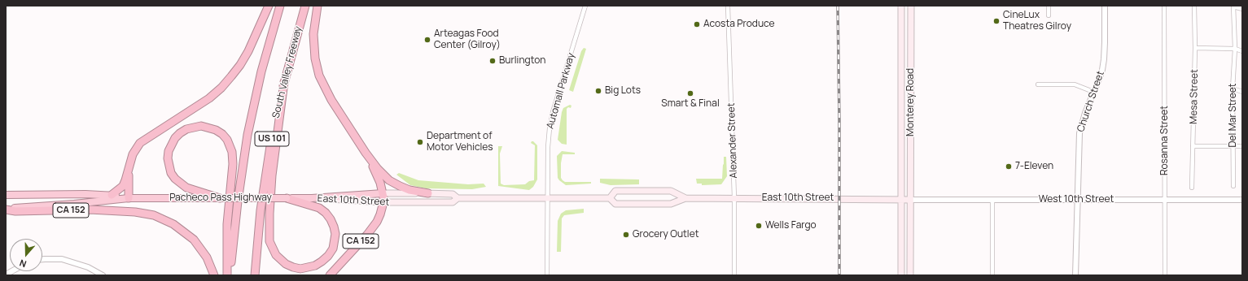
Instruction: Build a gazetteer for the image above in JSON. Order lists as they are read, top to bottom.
{
  "streets": {
    "highway": [
      "South Valley Freeway",
      "US 101",
      "Pacheco Pass Highway",
      "East 10th Street",
      "CA 152"
    ],
    "main road": ["Monterey Road"],
    "street": [
      "Automall Parkway",
      "Mesa Street",
      "Church Street",
      "Del Mar Street",
      "Alexander Street",
      "Rosanna Street",
      "West 10th Street"
    ]
  },
  "crossings": [
    ["Automall Parkway", "East 10th Street"],
    ["Church Street", "West 10th Street"],
    ["Monterey Road", "East 10th Street"],
    ["Monterey Road", "West 10th Street"],
    ["Alexander Street", "East 10th Street"],
    ["Rosanna Street", "West 10th Street"],
    ["Pacheco Pass Highway", "East 10th Street"],
    ["Pacheco Pass Highway", "CA 152"],
    ["East 10th Street", "West 10th Street"],
    ["East 10th Street", "CA 152"]
  ],
  "places": [
    "CineLux Theatres Gilroy",
    "Acosta Produce",
    "Arteagas Food Center (Gilroy)",
    "Burlington",
    "Big Lots",
    "Smart & Final",
    "Department of Motor Vehicles",
    "7-Eleven",
    "Wells Fargo",
    "Grocery Outlet"
  ],
  "north": "bottom"
}
